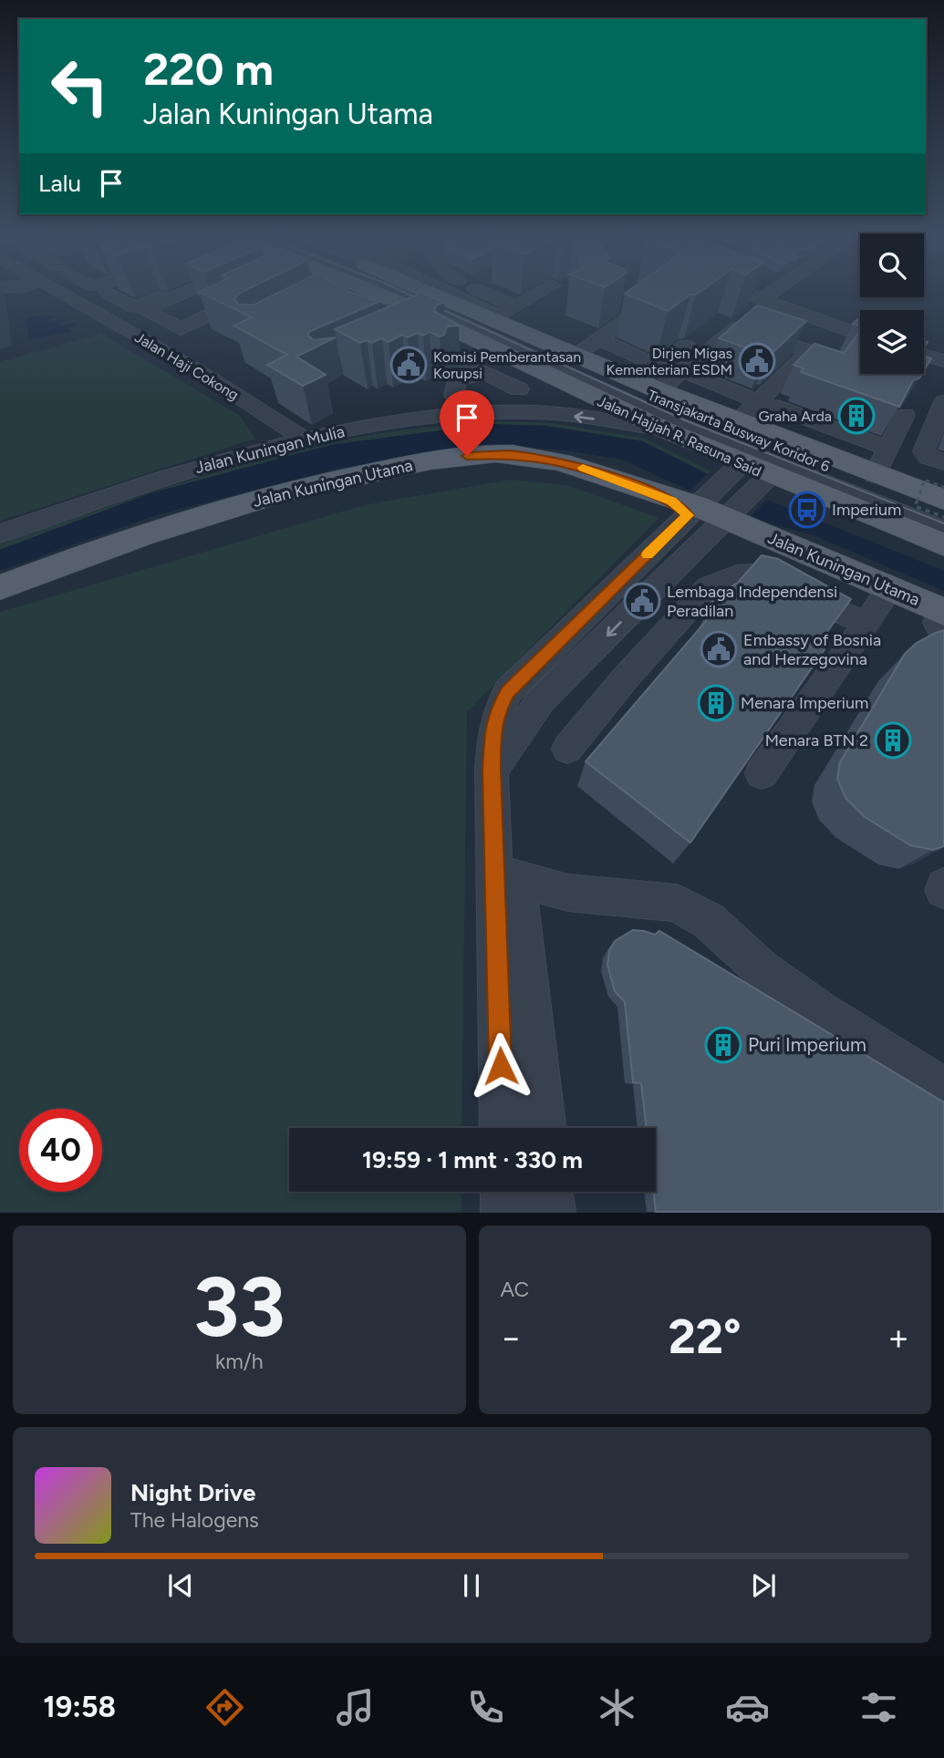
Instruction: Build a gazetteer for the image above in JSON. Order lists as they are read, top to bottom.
{
  "streets": {
    "main road": ["Jalan Hajjah R. Rasuna Said", "Jalan Kuningan Utama"],
    "street": ["Jalan Haji Cokong", "Transjakarta Busway Koridor 6", "Jalan Kuningan Mulia"]
  },
  "crossings": [
    ["Jalan Haji Cokong", "Jalan Kuningan Mulia"],
    ["Transjakarta Busway Koridor 6", "Jalan Hajjah R. Rasuna Said"],
    ["Jalan Hajjah R. Rasuna Said", "Jalan Kuningan Mulia"]
  ],
  "places": {
    "public building": [
      "Dirjen Migas Kementerian ESDM",
      "Komisi Pemberantasan Korupsi",
      "Lembaga Independensi Peradilan",
      "Embassy of Bosnia and Herzegovina"
    ],
    "building": [
      "Graha Arda",
      "Menara Imperium",
      "Menara BTN 2",
      "Puri Imperium"
    ],
    "bus stop": ["Imperium"]
  },
  "page": {
    "turn": ["220 m", "Jalan Kuningan Utama"],
    "then": "Lalu",
    "limit": "40",
    "trip": "19:59 · 1 mnt · 330 m",
    "tile": [
      ["33", "km/h"],
      "AC"
    ],
    "heat": ["−", "22°", "+"],
    "song": ["Night Drive", "The Halogens"],
    "tabs": "19:58"
  }
}
